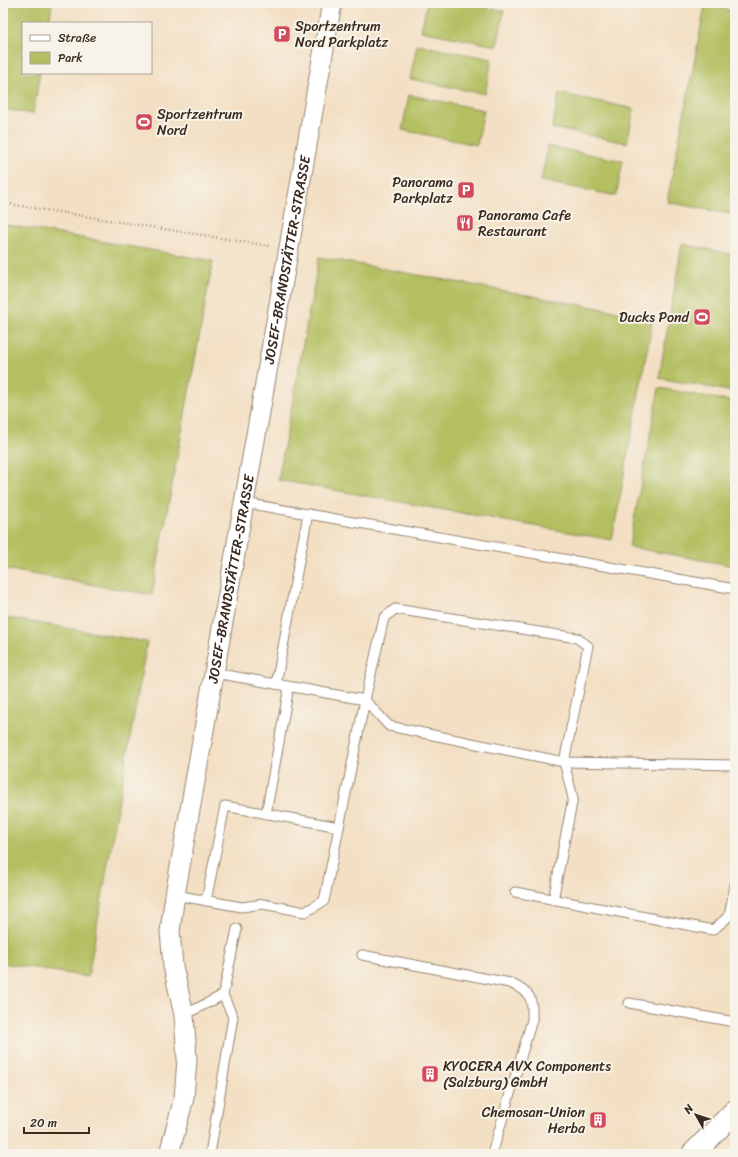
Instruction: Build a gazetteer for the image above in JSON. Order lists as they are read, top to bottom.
{
  "streets": {
    "street": ["JOSEF-BRANDSTÄTTER-STRASSE"]
  },
  "places": {
    "parking": ["Sportzentrum Nord Parkplatz", "Panorama Parkplatz"],
    "sports": ["Sportzentrum Nord", "Ducks Pond"],
    "restaurant": ["Panorama Cafe Restaurant"],
    "building": ["KYOCERA AVX Components (Salzburg) GmbH", "Chemosan-Union Herba"]
  },
  "legend": ["Straße", "Park"],
  "scale_bar": "20 m",
  "north": "top left"
}
